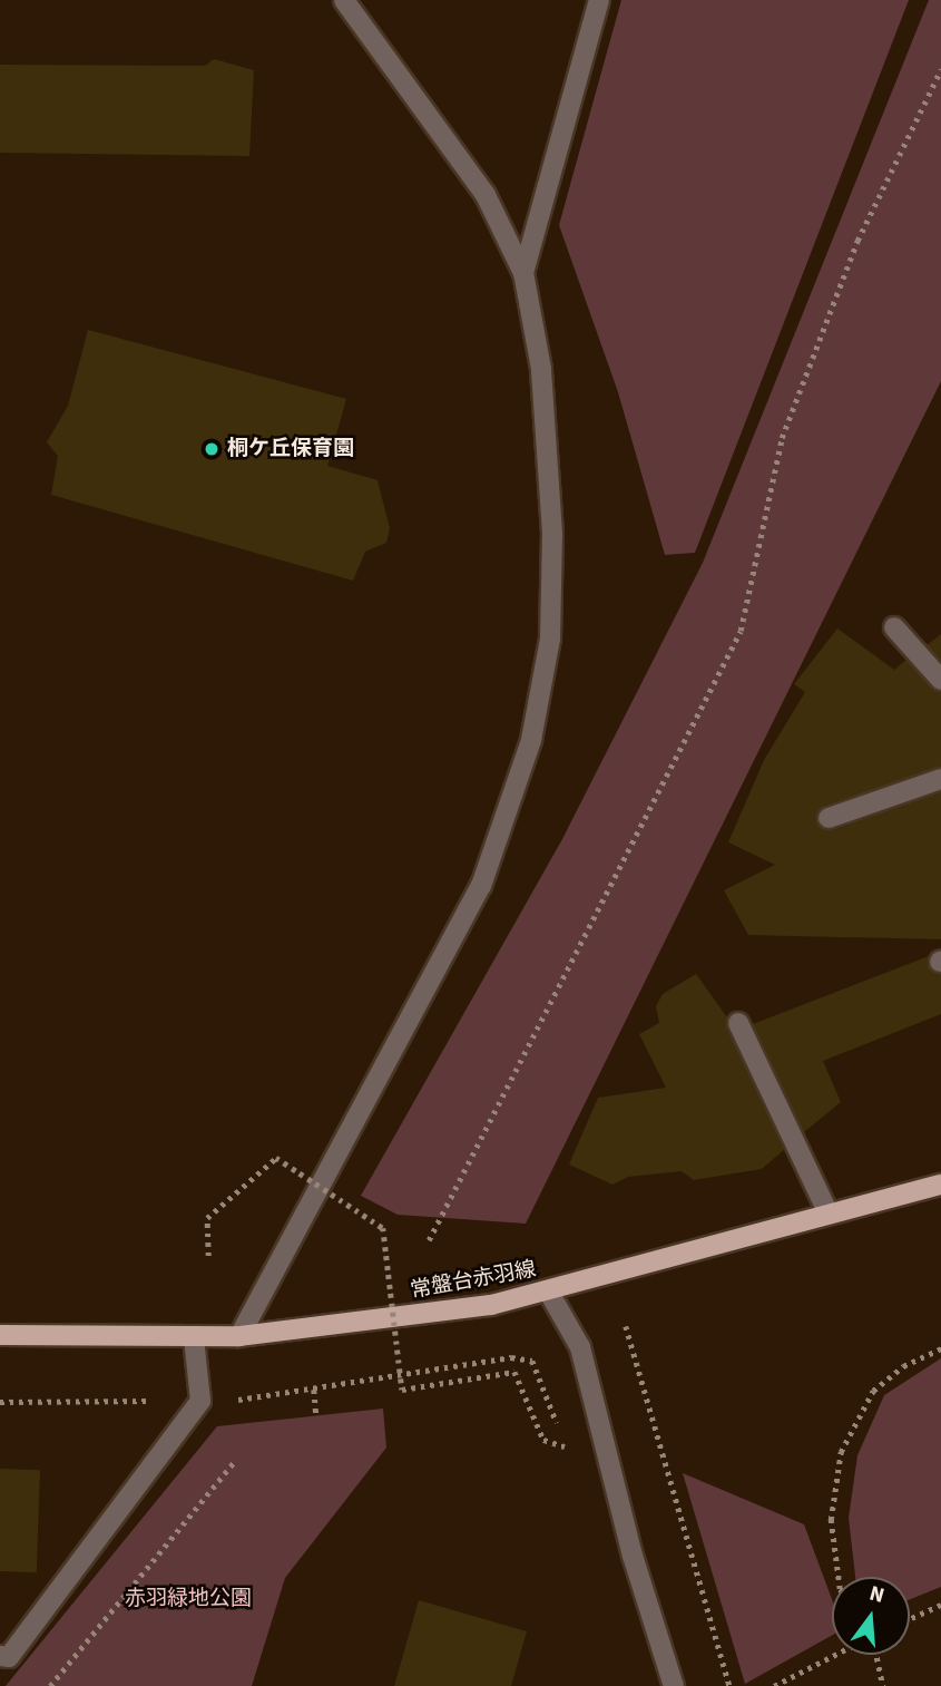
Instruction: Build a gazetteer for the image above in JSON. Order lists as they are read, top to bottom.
{
  "streets": {
    "main road": ["常盤台赤羽線"]
  },
  "parks": ["赤羽緑地公園"],
  "places": ["桐ケ丘保育園"],
  "north": "top"
}
